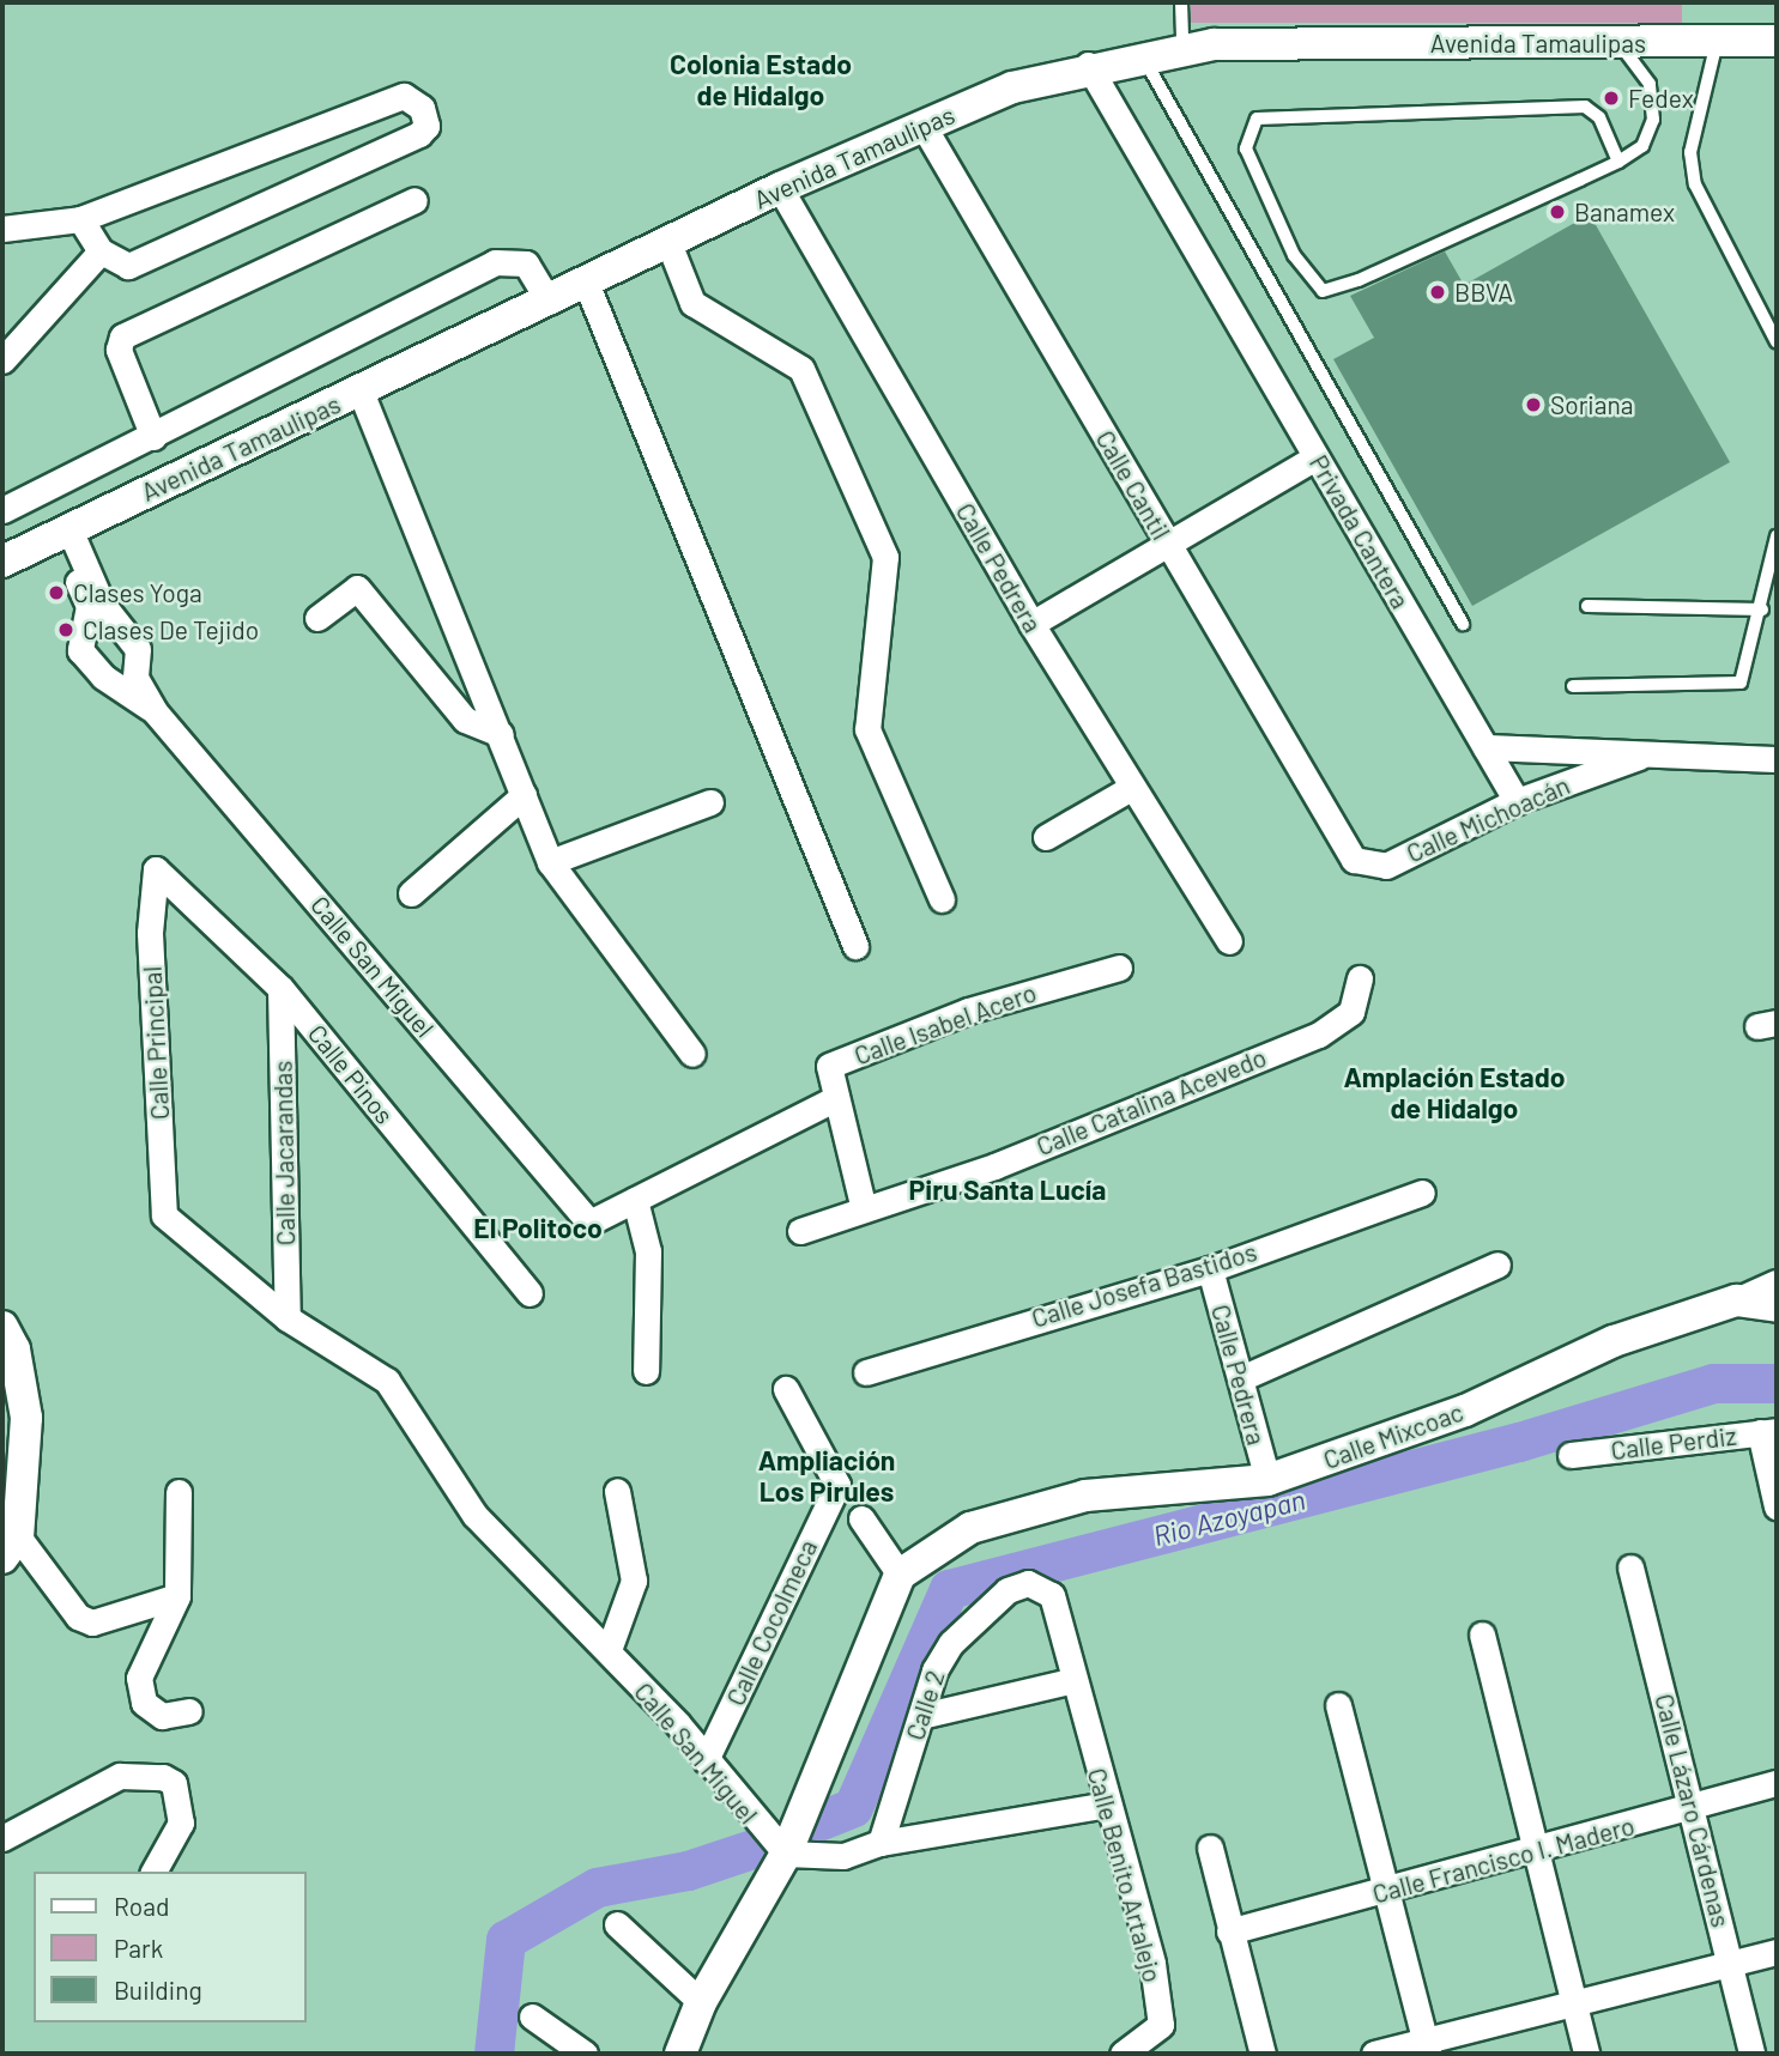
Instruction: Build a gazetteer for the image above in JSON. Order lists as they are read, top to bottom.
{
  "streets": {
    "street": [
      "Avenida Tamaulipas",
      "Calle Cantil",
      "Privada Cantera",
      "Calle Pedrera",
      "Calle Michoacán",
      "Calle San Miguel",
      "Calle Isabel Acero",
      "Calle Principal",
      "Calle Pinos",
      "Calle Catalina Acevedo",
      "Calle Jacarandas",
      "Calle Josefa Bastidos",
      "Calle Mixcoac",
      "Calle Perdiz",
      "Calle Cocolmeca",
      "Calle 2",
      "Calle Lázaro Cárdenas",
      "Calle Francisco I. Madero",
      "Calle Benito Artalejo"
    ]
  },
  "crossings": [
    ["Avenida Tamaulipas", "Calle Cantil"],
    ["Avenida Tamaulipas", "Privada Cantera"],
    ["Avenida Tamaulipas", "Calle Pedrera"],
    ["Avenida Tamaulipas", "Calle San Miguel"],
    ["Calle Cantil", "Calle Michoacán"],
    ["Privada Cantera", "Calle Michoacán"],
    ["Calle Pedrera", "Calle Josefa Bastidos"],
    ["Calle Pedrera", "Calle Mixcoac"],
    ["Calle San Miguel", "Calle Isabel Acero"],
    ["Calle San Miguel", "Calle Principal"],
    ["Calle San Miguel", "Calle Jacarandas"],
    ["Calle San Miguel", "Calle Cocolmeca"],
    ["Calle Principal", "Calle Pinos"],
    ["Calle Pinos", "Calle Jacarandas"],
    ["Calle 2", "Calle Benito Artalejo"],
    ["Calle Lázaro Cárdenas", "Calle Francisco I. Madero"]
  ],
  "districts": [
    "Colonia Estado de Hidalgo",
    "Amplación Estado de Hidalgo",
    "Piru Santa Lucía",
    "El Politoco",
    "Ampliación Los Pirules"
  ],
  "water": ["Rio Azoyapan"],
  "places": [
    "Fedex",
    "Banamex",
    "BBVA",
    "Soriana",
    "Clases Yoga",
    "Clases De Tejido"
  ],
  "legend": ["Road", "Park", "Building"]
}
